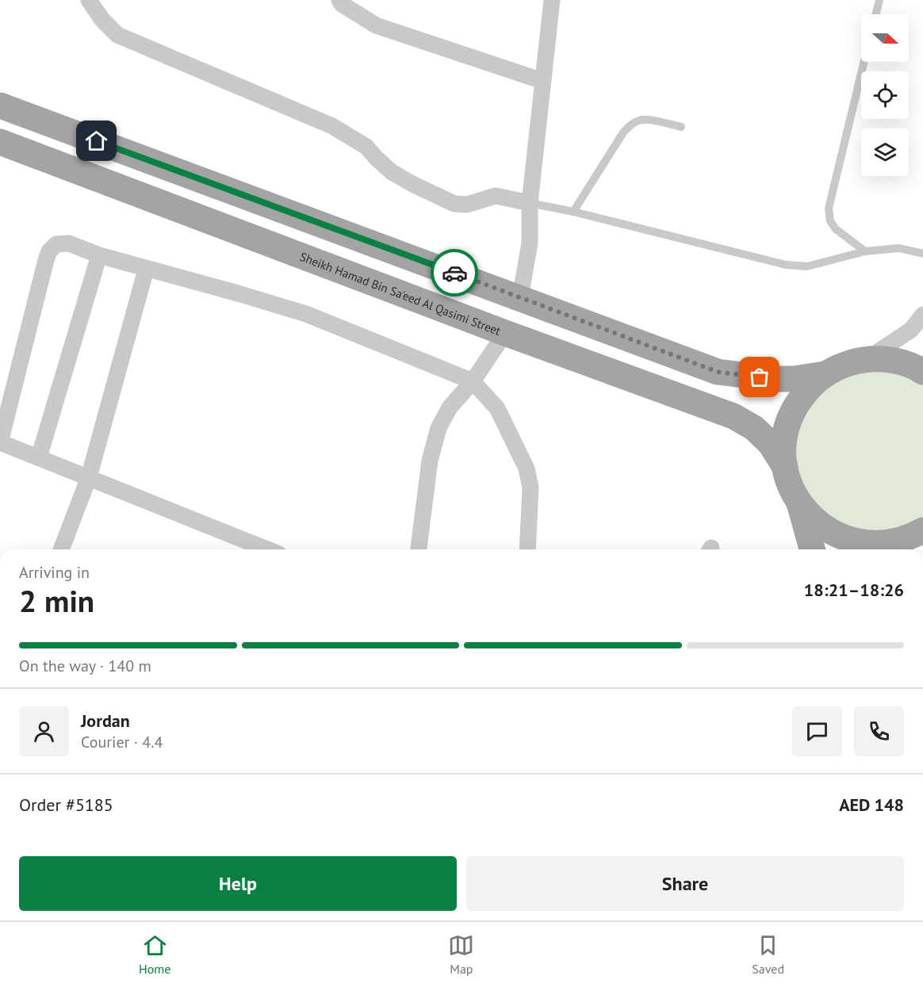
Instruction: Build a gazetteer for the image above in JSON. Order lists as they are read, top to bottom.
{
  "streets": {
    "main road": ["Sheikh Hamad Bin Sa'eed Al Qasimi Street"]
  },
  "north": "right",
  "page": {
    "heading": ["2 min", "Arriving in", "18:21–18:26"],
    "panel": [
      "Jordan",
      "Courier · 4.4",
      "Order #5185",
      "AED 148"
    ],
    "bar": "On the way · 140 m",
    "buttons": ["Help", "Share"],
    "tabs": ["Home", "Map", "Saved"]
  }
}
